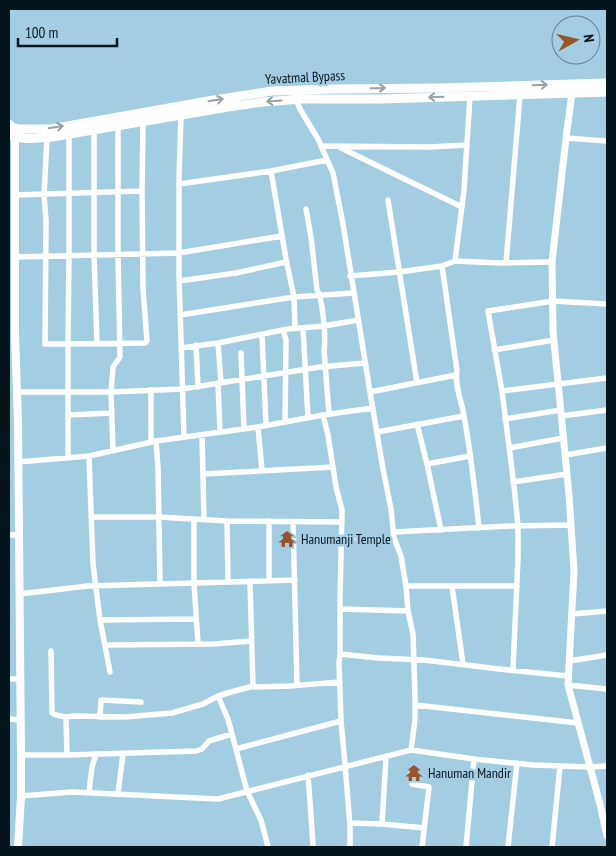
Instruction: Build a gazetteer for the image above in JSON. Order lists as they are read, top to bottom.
{
  "streets": {
    "main road": ["Yavatmal Bypass"]
  },
  "places": {
    "temple": ["Hanumanji Temple", "Hanuman Mandir"]
  },
  "scale_bar": "100 m",
  "north": "right"
}
